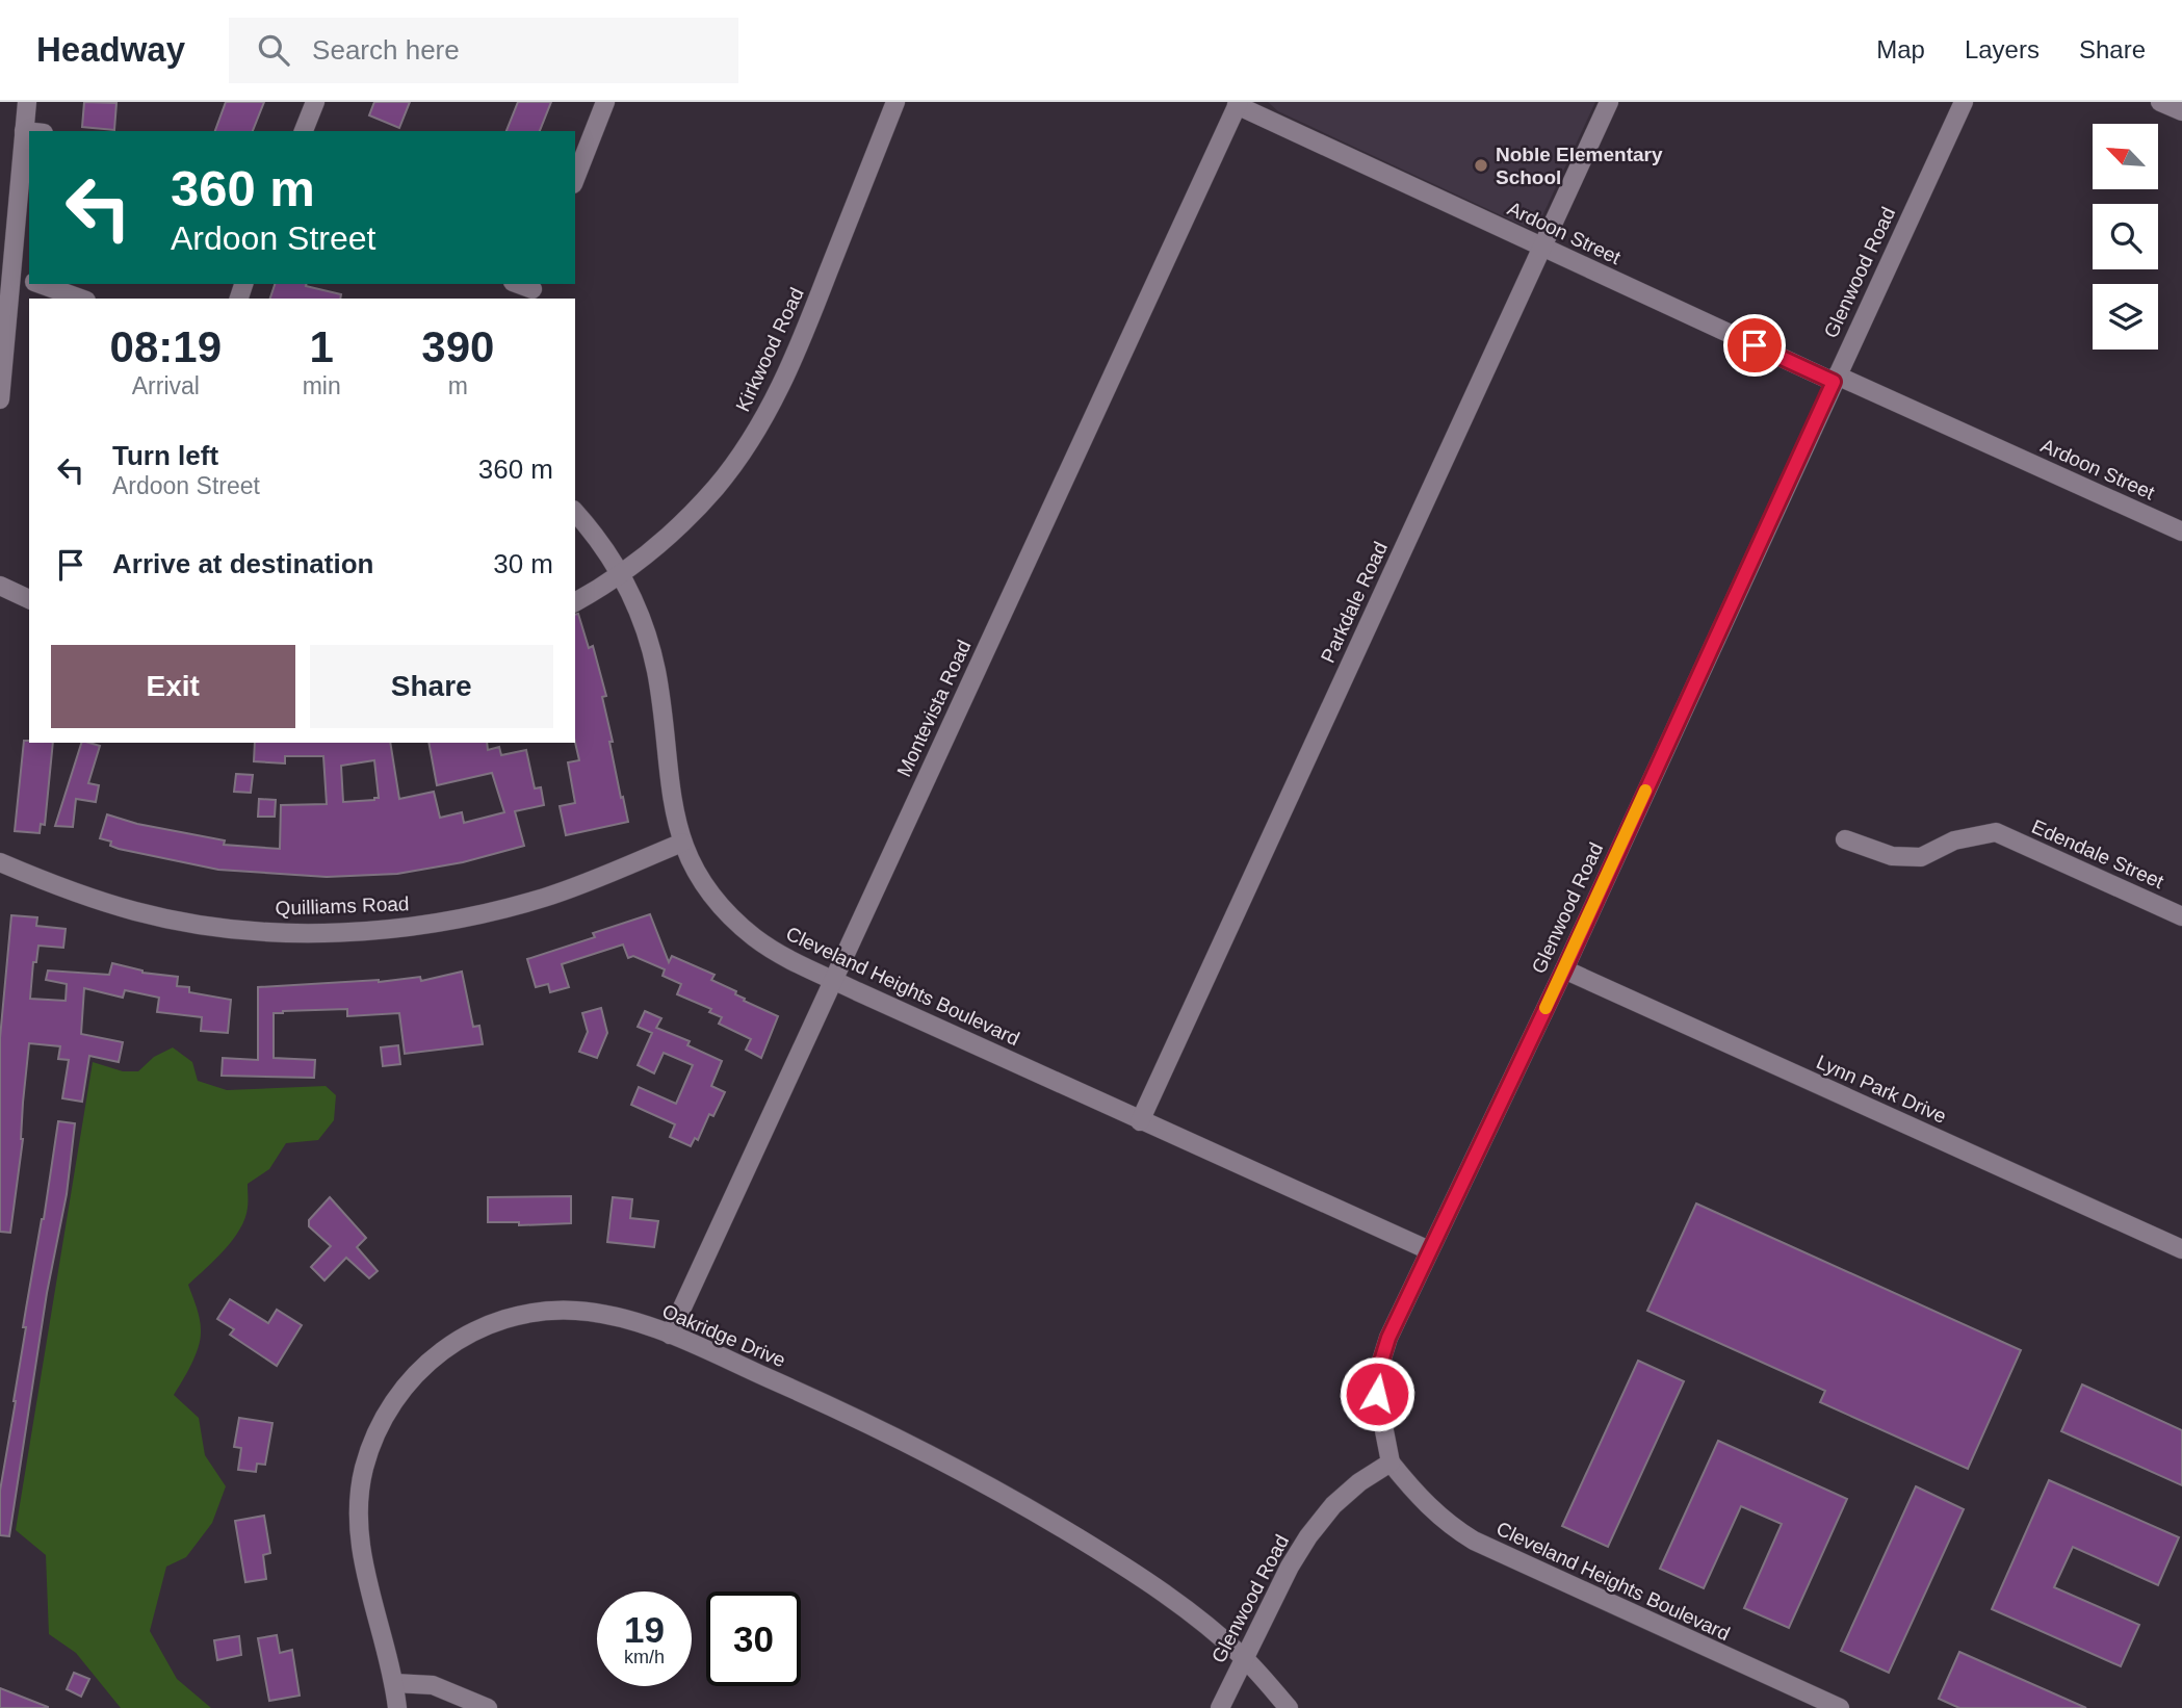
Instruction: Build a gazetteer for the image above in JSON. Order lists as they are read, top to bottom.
{
  "streets": {
    "street": [
      "Ardoon Street",
      "Glenwood Road",
      "Kirkwood Road",
      "Parkdale Road",
      "Montevista Road",
      "Edendale Street",
      "Quilliams Road",
      "Cleveland Heights Boulevard",
      "Lynn Park Drive",
      "Oakridge Drive"
    ]
  },
  "crossings": [
    ["Ardoon Street", "Glenwood Road"],
    ["Ardoon Street", "Parkdale Road"],
    ["Ardoon Street", "Montevista Road"],
    ["Glenwood Road", "Cleveland Heights Boulevard"],
    ["Glenwood Road", "Lynn Park Drive"],
    ["Glenwood Road", "Oakridge Drive"],
    ["Kirkwood Road", "Cleveland Heights Boulevard"],
    ["Parkdale Road", "Cleveland Heights Boulevard"],
    ["Montevista Road", "Cleveland Heights Boulevard"],
    ["Montevista Road", "Oakridge Drive"],
    ["Quilliams Road", "Cleveland Heights Boulevard"]
  ],
  "places": ["Noble Elementary School"],
  "north": "top left",
  "page": {
    "header": "Headway",
    "search": "Search here",
    "nav": ["Map", "Layers", "Share"],
    "turn": ["360 m", "Ardoon Street"],
    "eta": [
      "08:19",
      "Arrival",
      "1",
      "min",
      "390",
      "m"
    ],
    "list": [
      {
        "name": "Turn left",
        "note": "Ardoon Street",
        "value": "360 m"
      },
      {
        "name": "Arrive at destination",
        "value": "30 m"
      }
    ],
    "buttons": ["Exit", "Share"],
    "speed": "19 km/h",
    "limit": "30"
  }
}
